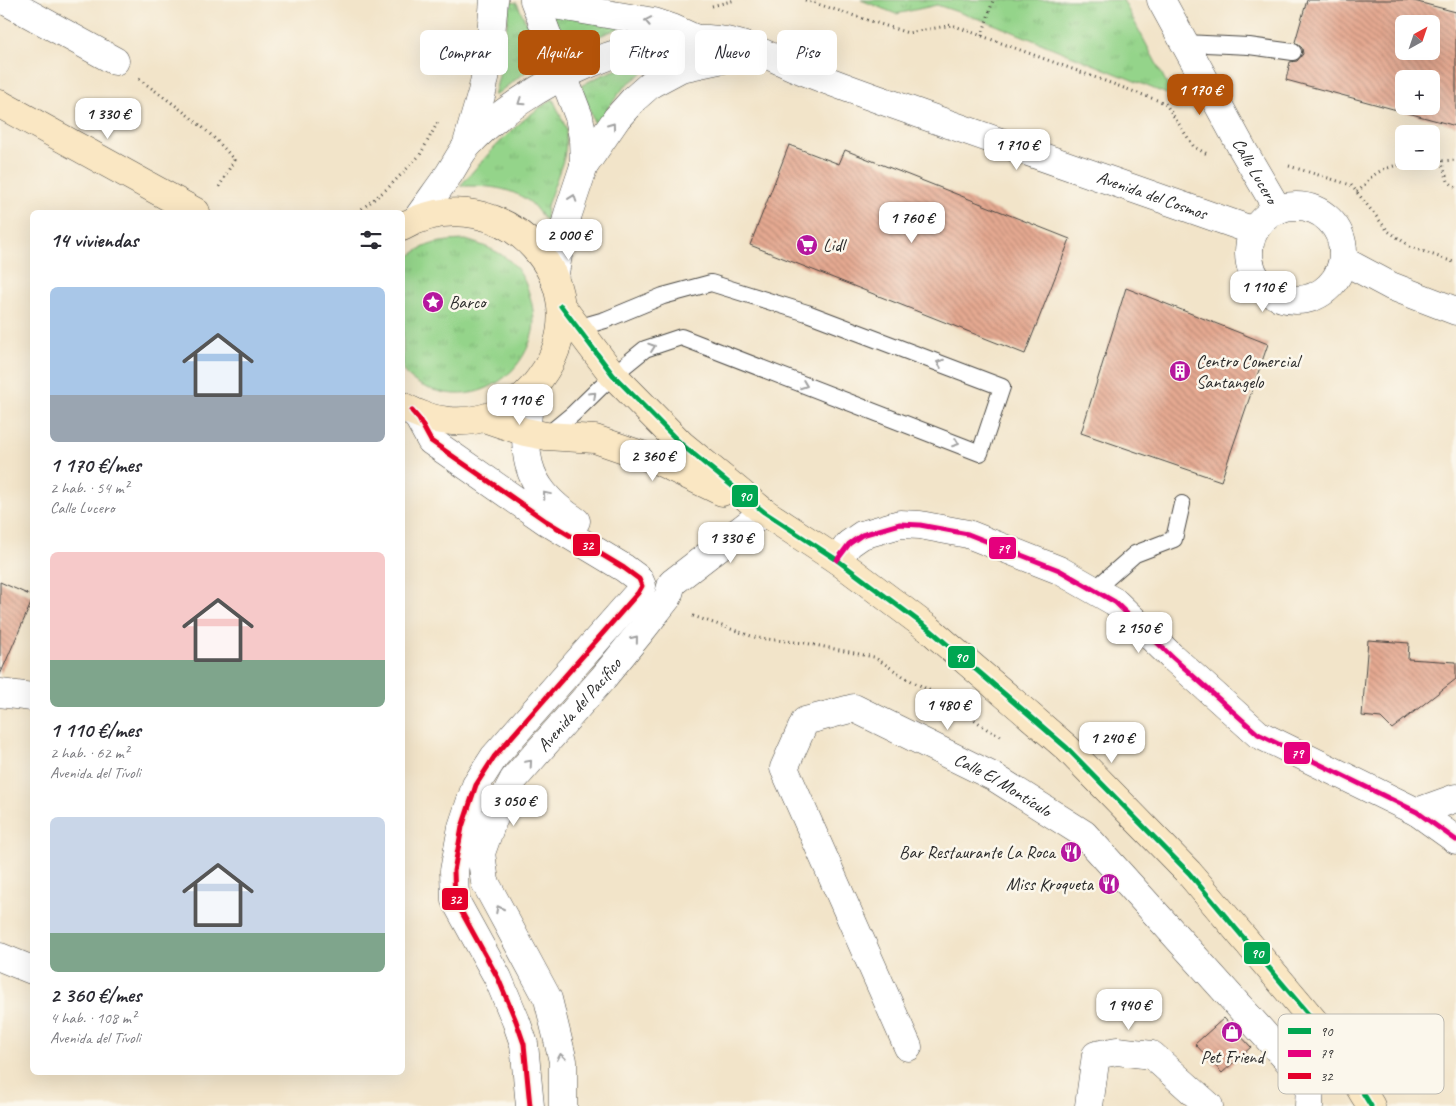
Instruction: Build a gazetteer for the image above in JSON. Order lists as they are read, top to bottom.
{
  "streets": {
    "street": [
      "Calle Lucero",
      "Avenida del Cosmos",
      "Avenida del Pacífico",
      "Calle El Montículo"
    ]
  },
  "crossings": [
    ["Calle Lucero", "Avenida del Cosmos"]
  ],
  "one_way": ["Avenida del Pacífico"],
  "places": {
    "supermarket": ["Lidl"],
    "place": ["Barco"],
    "building": ["Centro Comercial Santangelo"],
    "restaurant": ["Bar Restaurante La Roca", "Miss Kroqueta"],
    "shop": ["Pet Friend"]
  },
  "lines": ["transit line 90", "transit line 32", "transit line 79"],
  "legend": ["90", "79", "32"],
  "north": "top right",
  "page": {
    "map_buttons": ["+", "−"],
    "chip": [
      "Comprar",
      "Alquilar",
      "Filtros",
      "Nuevo",
      "Piso"
    ],
    "price": [
      "1 170 €",
      "1 330 €",
      "1 710 €",
      "1 760 €",
      "2 000 €",
      "1 110 €",
      "1 110 €",
      "2 360 €",
      "1 330 €",
      "2 150 €",
      "1 480 €",
      "1 240 €",
      "3 050 €",
      "1 940 €"
    ],
    "heading": "14 viviendas",
    "list": [
      {
        "name": "1 170 €/mes",
        "note": "2 hab. · 54 m² · Calle Lucero"
      },
      {
        "name": "1 110 €/mes",
        "note": "2 hab. · 62 m² · Avenida del Tívoli"
      },
      {
        "name": "2 360 €/mes",
        "note": "4 hab. · 108 m² · Avenida del Tívoli"
      }
    ]
  }
}
